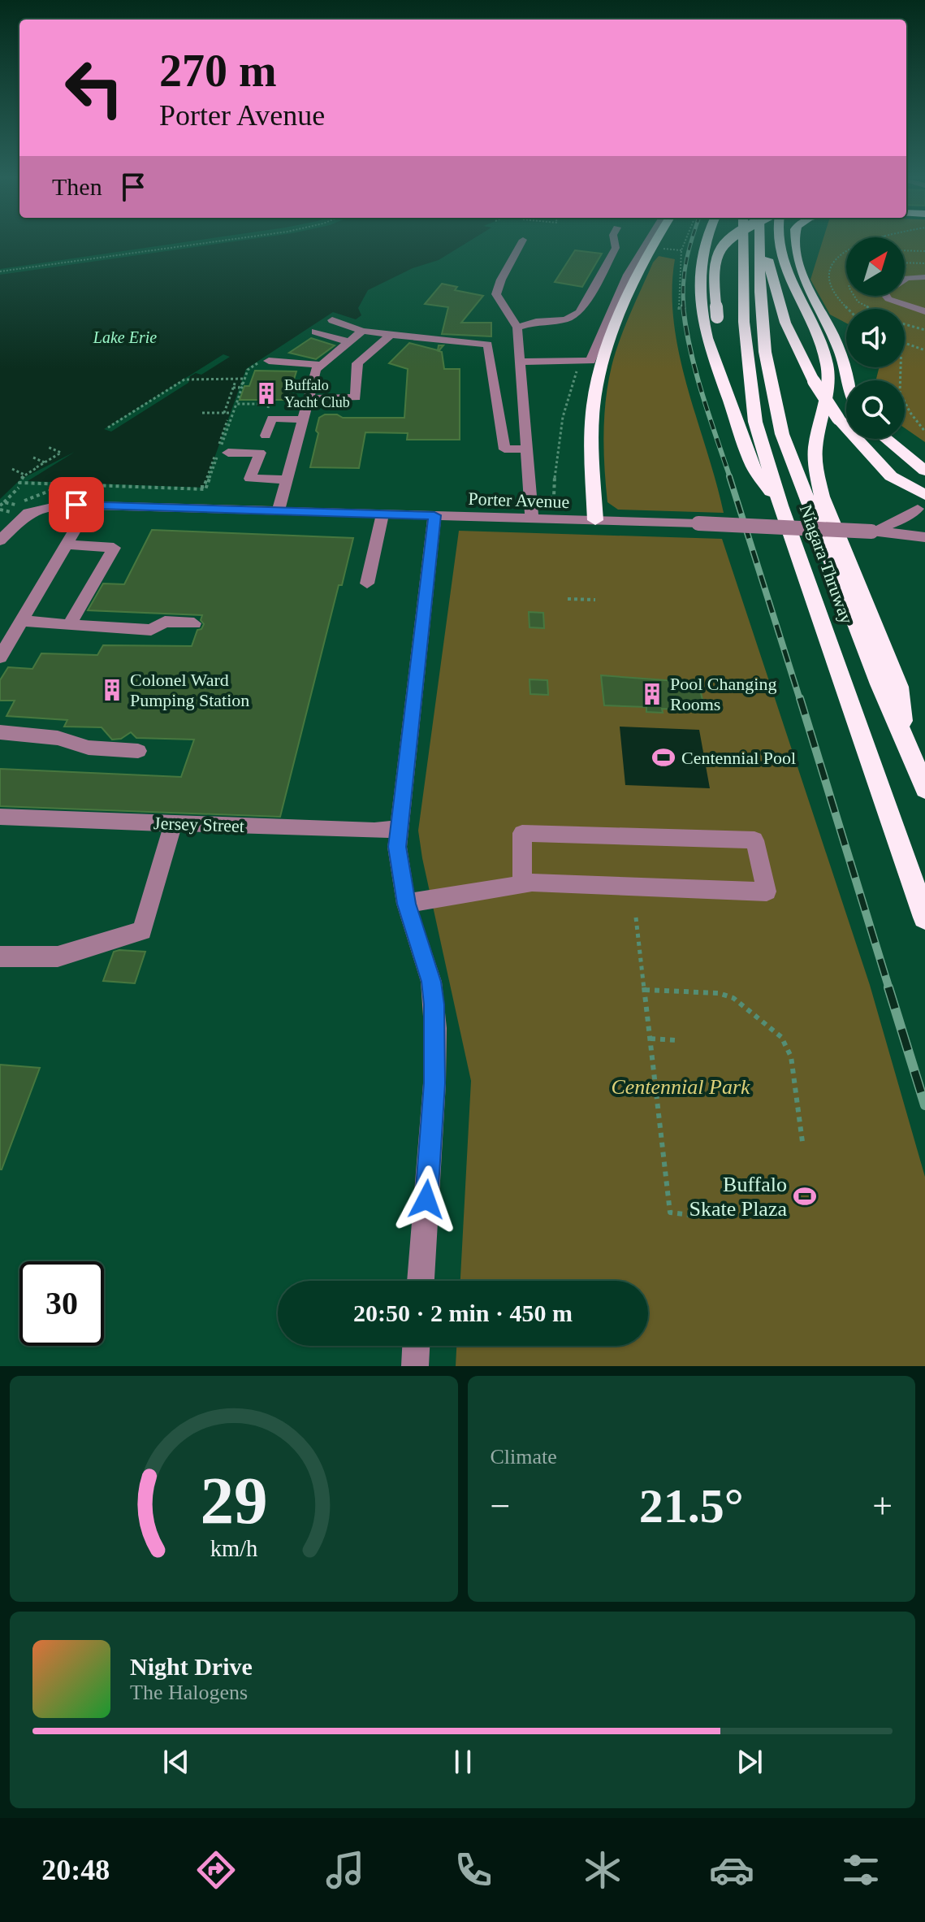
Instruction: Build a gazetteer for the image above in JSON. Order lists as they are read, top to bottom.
{
  "streets": {
    "highway": ["Niagara Thruway"],
    "street": ["Porter Avenue", "Jersey Street"]
  },
  "water": ["Lake Erie"],
  "parks": ["Centennial Park"],
  "places": {
    "building": ["Buffalo Yacht Club", "Colonel Ward Pumping Station", "Pool Changing Rooms"],
    "sports": ["Centennial Pool", "Buffalo Skate Plaza"]
  },
  "north": "top right",
  "page": {
    "turn": ["270 m", "Porter Avenue"],
    "then": "Then",
    "limit": "30",
    "trip": "20:50 · 2 min · 450 m",
    "tile": "Climate",
    "heat": ["−", "21.5°", "+"],
    "song": ["Night Drive", "The Halogens"],
    "tabs": "20:48",
    "gauge": ["29", "km/h"]
  }
}
